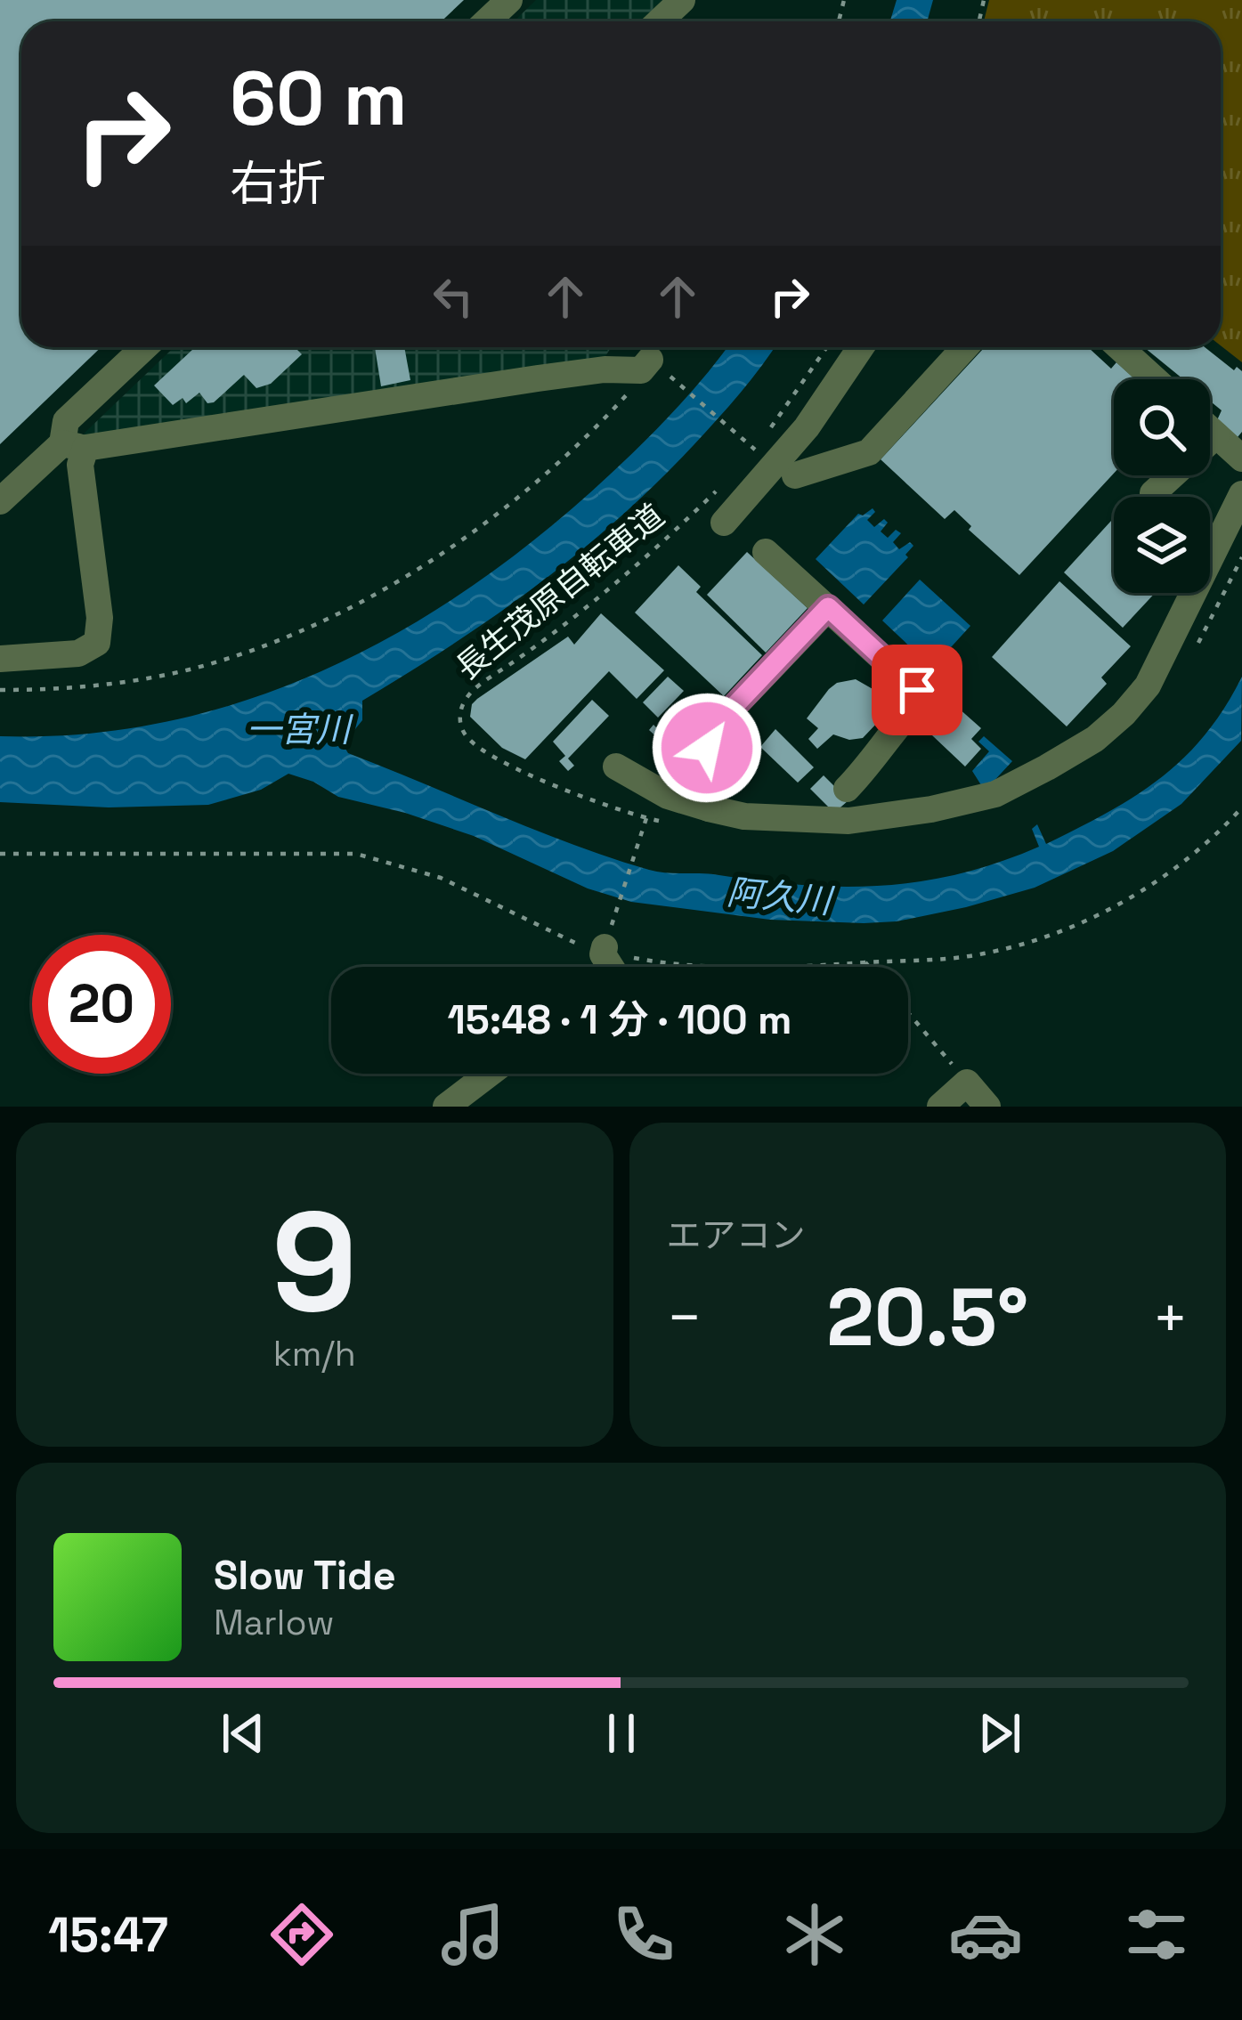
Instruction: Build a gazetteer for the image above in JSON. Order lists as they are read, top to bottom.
{
  "streets": {
    "path": ["長生茂原自転車道"]
  },
  "water": ["一宮川", "阿久川"],
  "page": {
    "turn": ["60 m", "右折"],
    "limit": "20",
    "trip": "15:48 · 1 分 · 100 m",
    "tile": [
      ["9", "km/h"],
      "エアコン"
    ],
    "heat": ["−", "20.5°", "+"],
    "song": ["Slow Tide", "Marlow"],
    "tabs": "15:47"
  }
}
